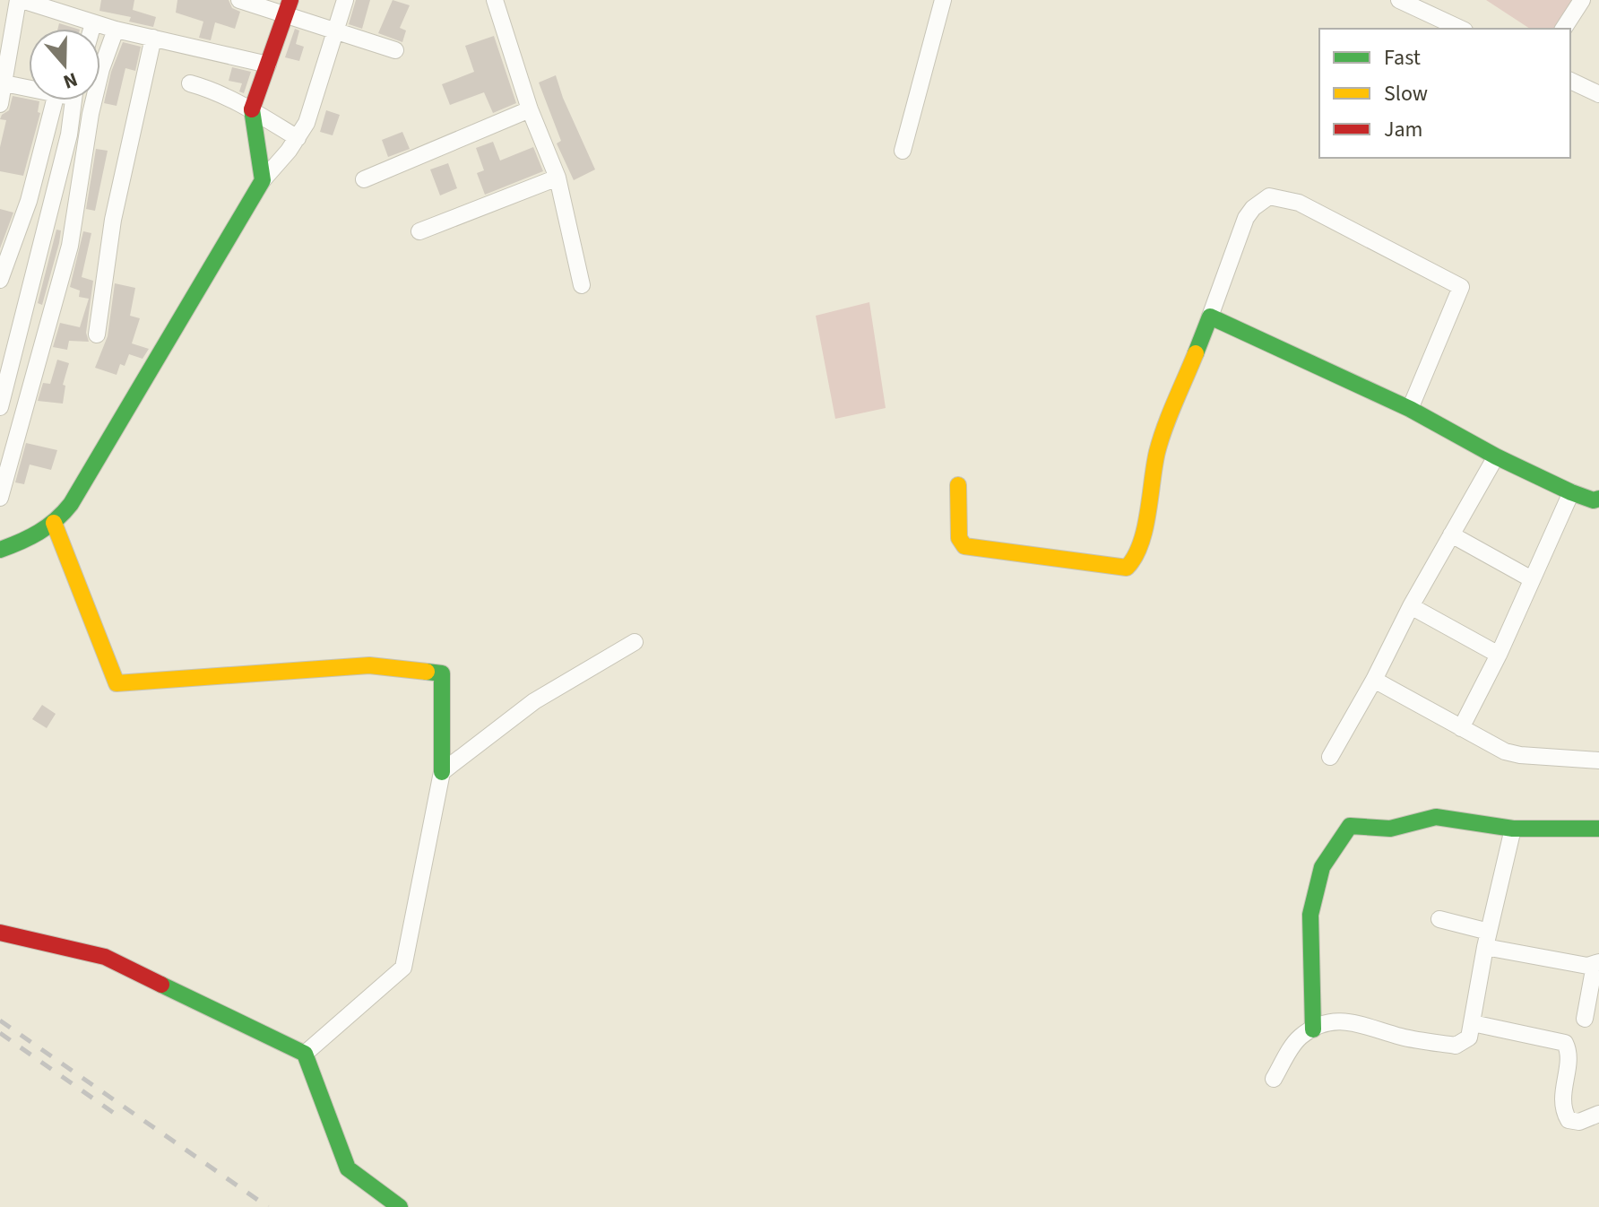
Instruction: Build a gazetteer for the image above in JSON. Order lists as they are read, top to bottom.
{
  "legend": ["Fast", "Slow", "Jam"],
  "north": "bottom"
}
